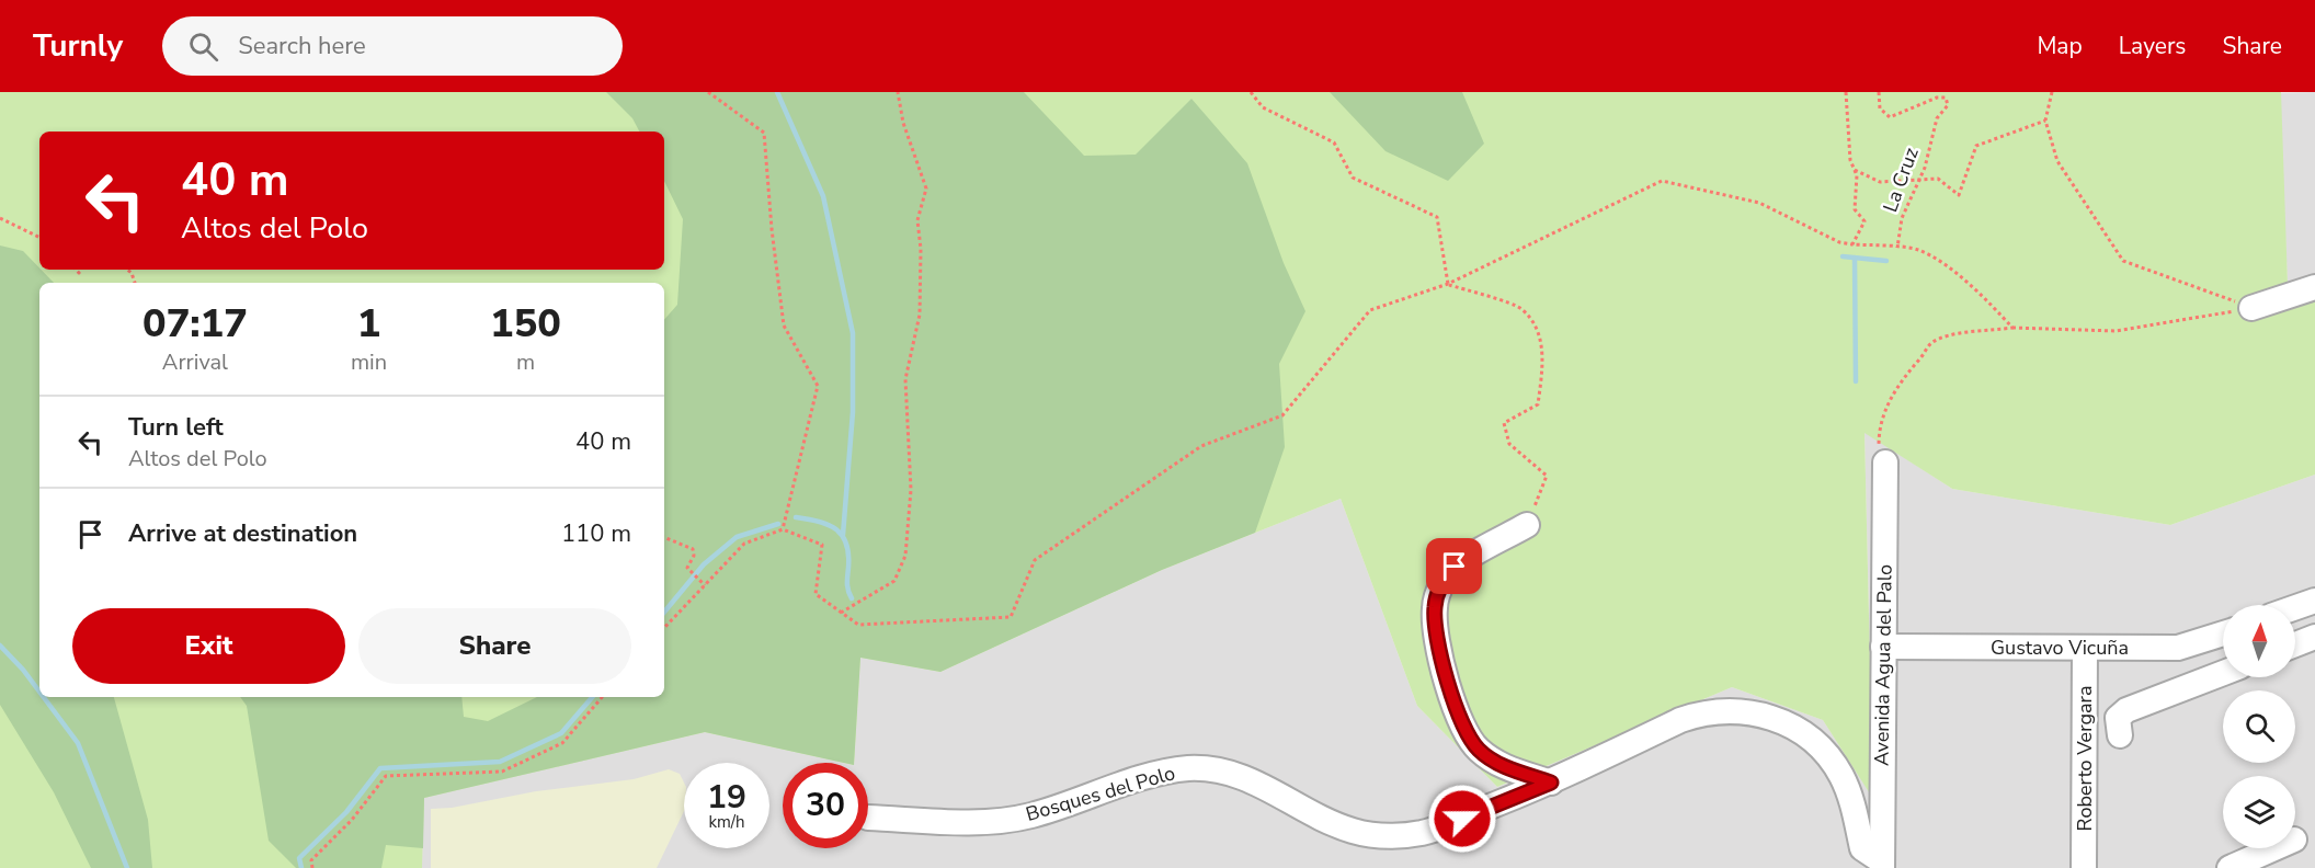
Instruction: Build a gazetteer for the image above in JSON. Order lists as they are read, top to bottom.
{
  "streets": {
    "street": [
      "Gustavo Vicuña",
      "Avenida Agua del Palo",
      "Roberto Vergara",
      "Bosques del Polo"
    ],
    "path": ["La Cruz"]
  },
  "crossings": [
    ["Gustavo Vicuña", "Avenida Agua del Palo"],
    ["Gustavo Vicuña", "Roberto Vergara"],
    ["Avenida Agua del Palo", "Bosques del Polo"]
  ],
  "north": "top",
  "page": {
    "header": "Turnly",
    "search": "Search here",
    "nav": ["Map", "Layers", "Share"],
    "turn": ["40 m", "Altos del Polo"],
    "eta": [
      "07:17",
      "Arrival",
      "1",
      "min",
      "150",
      "m"
    ],
    "list": [
      {
        "name": "Turn left",
        "note": "Altos del Polo",
        "value": "40 m"
      },
      {
        "name": "Arrive at destination",
        "value": "110 m"
      }
    ],
    "buttons": ["Exit", "Share"],
    "speed": "19 km/h",
    "limit": "30"
  }
}
